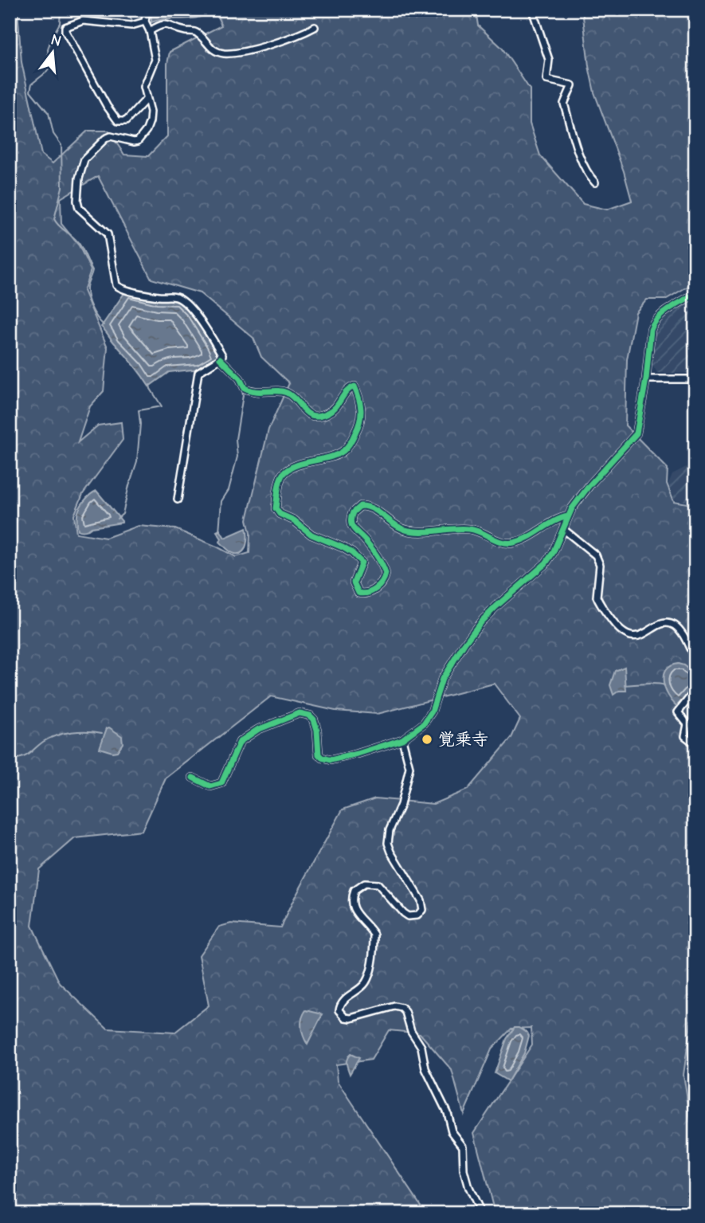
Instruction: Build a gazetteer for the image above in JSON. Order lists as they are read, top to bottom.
{
  "places": ["覚乗寺"],
  "north": "top"
}
